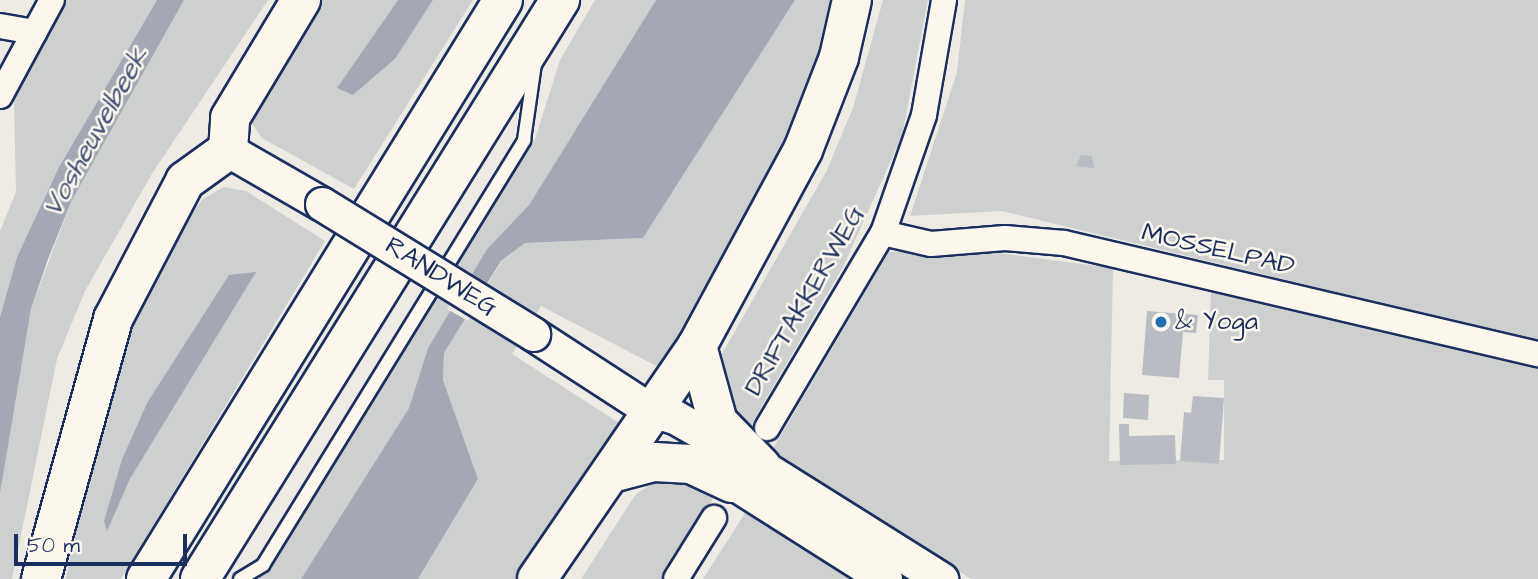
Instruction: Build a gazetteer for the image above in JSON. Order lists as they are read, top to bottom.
{
  "streets": {
    "main road": ["RANDWEG"],
    "street": ["MOSSELPAD", "DRIFTAKKERWEG"]
  },
  "crossings": [
    ["MOSSELPAD", "DRIFTAKKERWEG"]
  ],
  "water": ["Vosheuvelbeek"],
  "places": ["& Yoga"],
  "scale_bar": "50 m"
}
